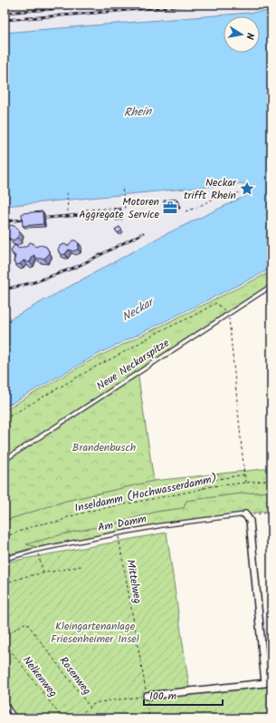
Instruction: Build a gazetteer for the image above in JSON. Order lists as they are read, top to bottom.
{
  "streets": {
    "lane": ["Neue Neckarspitze", "Am Damm"],
    "path": [
      "Inseldamm (Hochwasserdamm)",
      "Mittelweg",
      "Rosenweg",
      "Nelkenweg"
    ]
  },
  "crossings": [
    ["Am Damm", "Mittelweg"]
  ],
  "water": ["Rhein", "Neckar"],
  "parks": ["Brandenbusch", "Kleingartenanlage Friesenheimer Insel"],
  "places": {
    "place": ["Neckar trifft Rhein"],
    "office": ["Motoren Aggregate Service"]
  },
  "scale_bar": "100 m",
  "north": "right"
}
